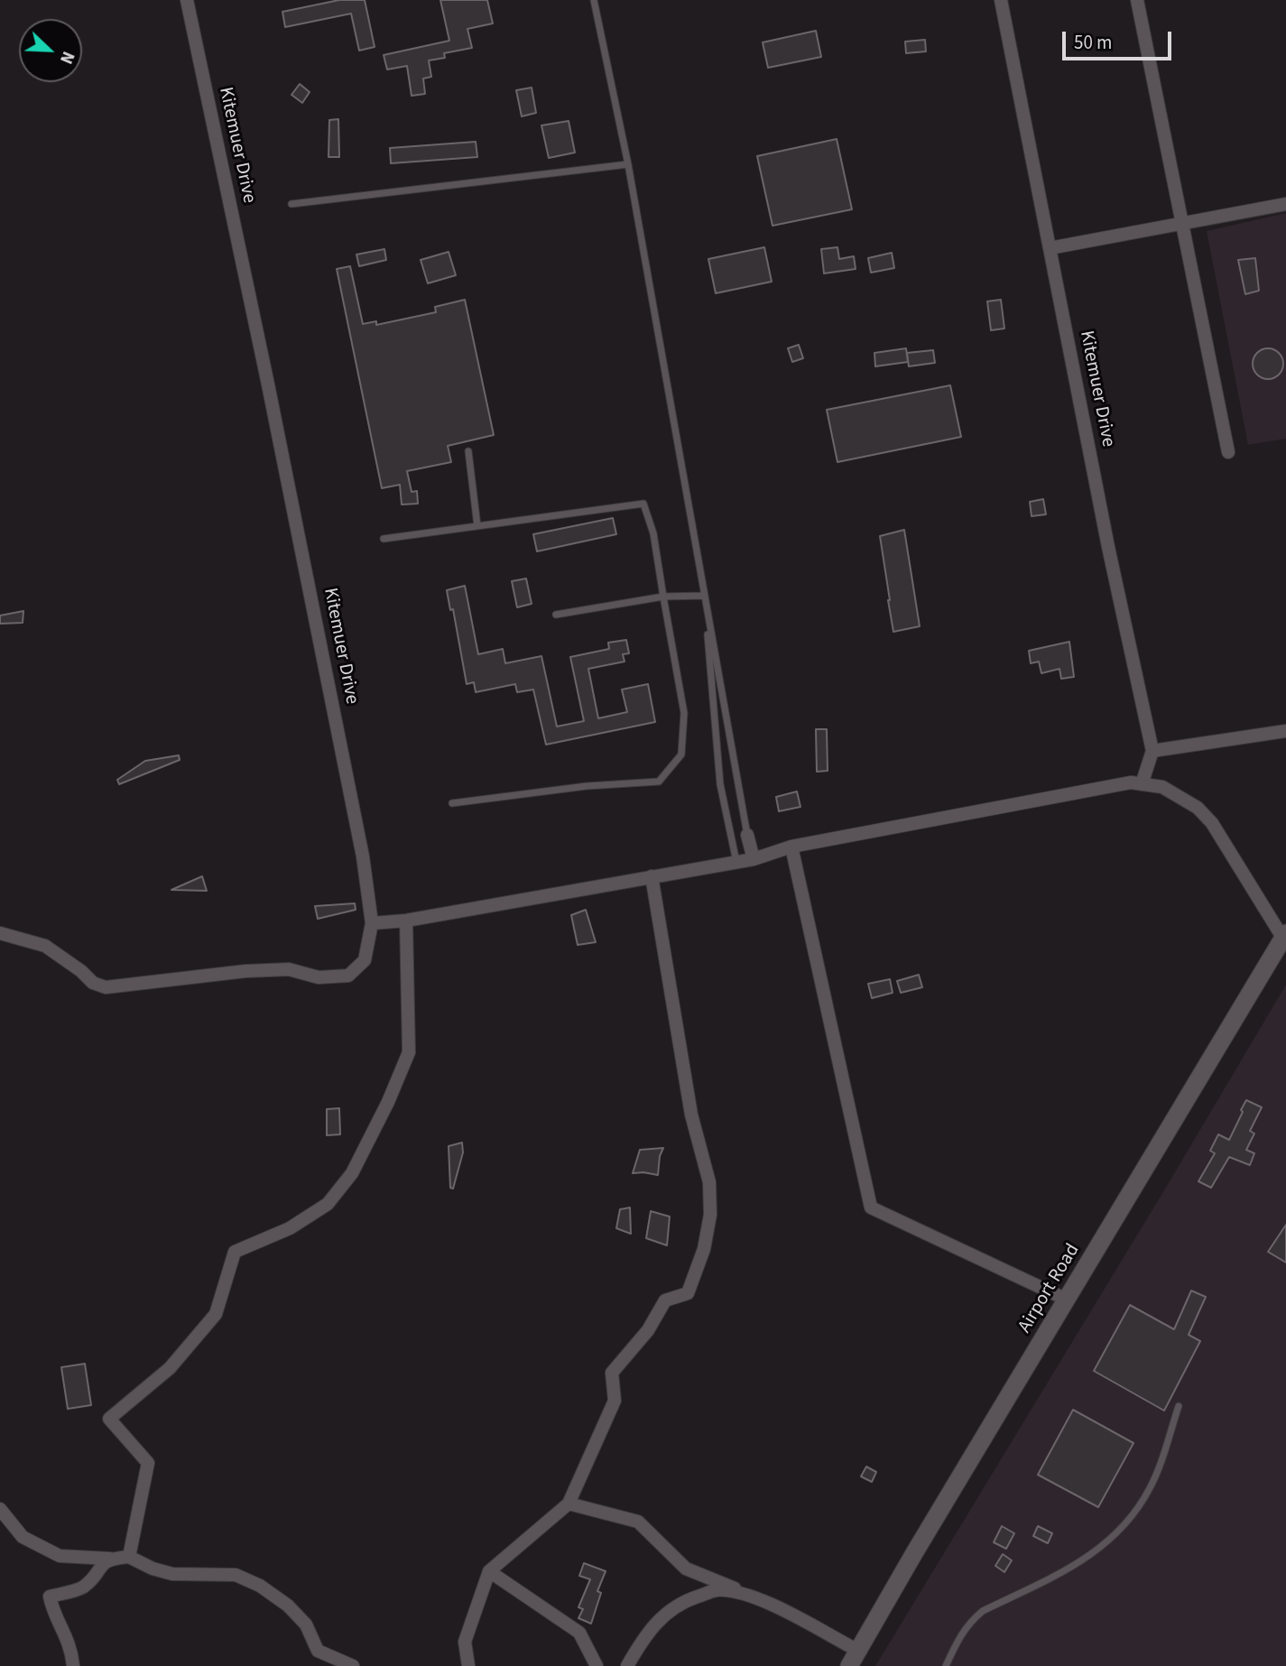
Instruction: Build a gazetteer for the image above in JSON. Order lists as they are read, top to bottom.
{
  "streets": {
    "street": ["Kitemuer Drive", "Airport Road"]
  },
  "scale_bar": "50 m",
  "north": "bottom right"
}
